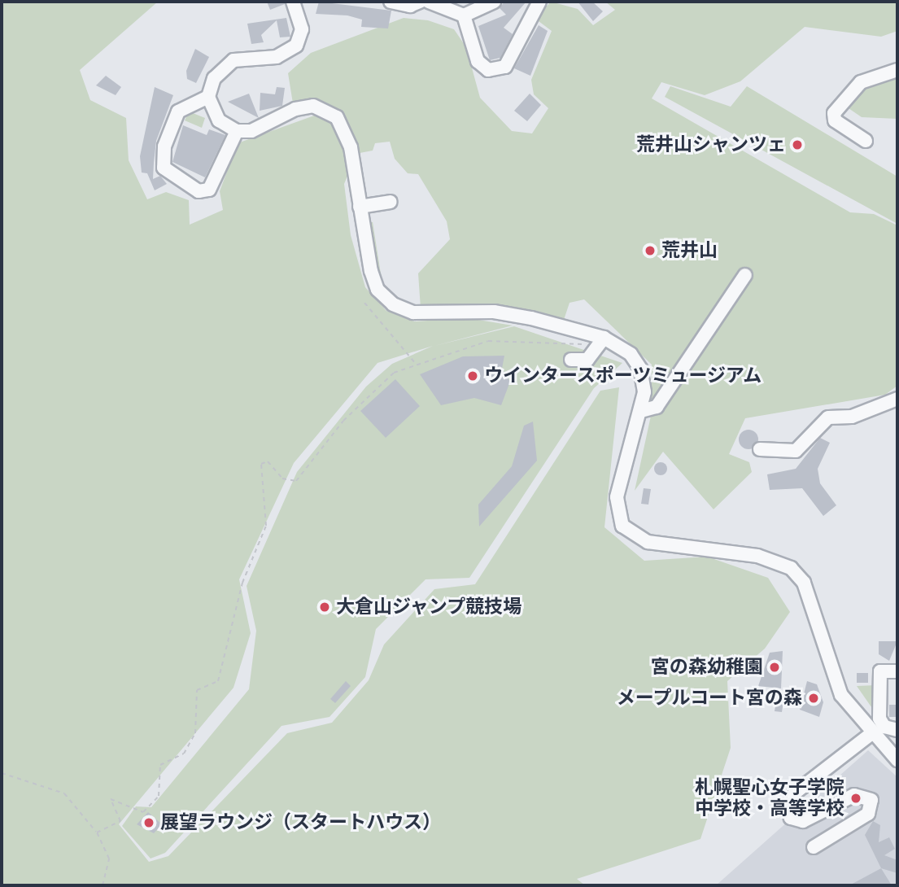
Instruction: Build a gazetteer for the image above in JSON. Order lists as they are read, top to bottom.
{
  "places": [
    "荒井山シャンツェ",
    "荒井山",
    "ウインタースポーツミュージアム",
    "大倉山ジャンプ競技場",
    "宮の森幼稚園",
    "メープルコート宮の森",
    "札幌聖心女子学院 中学校・高等学校",
    "展望ラウンジ（スタートハウス）"
  ]
}
